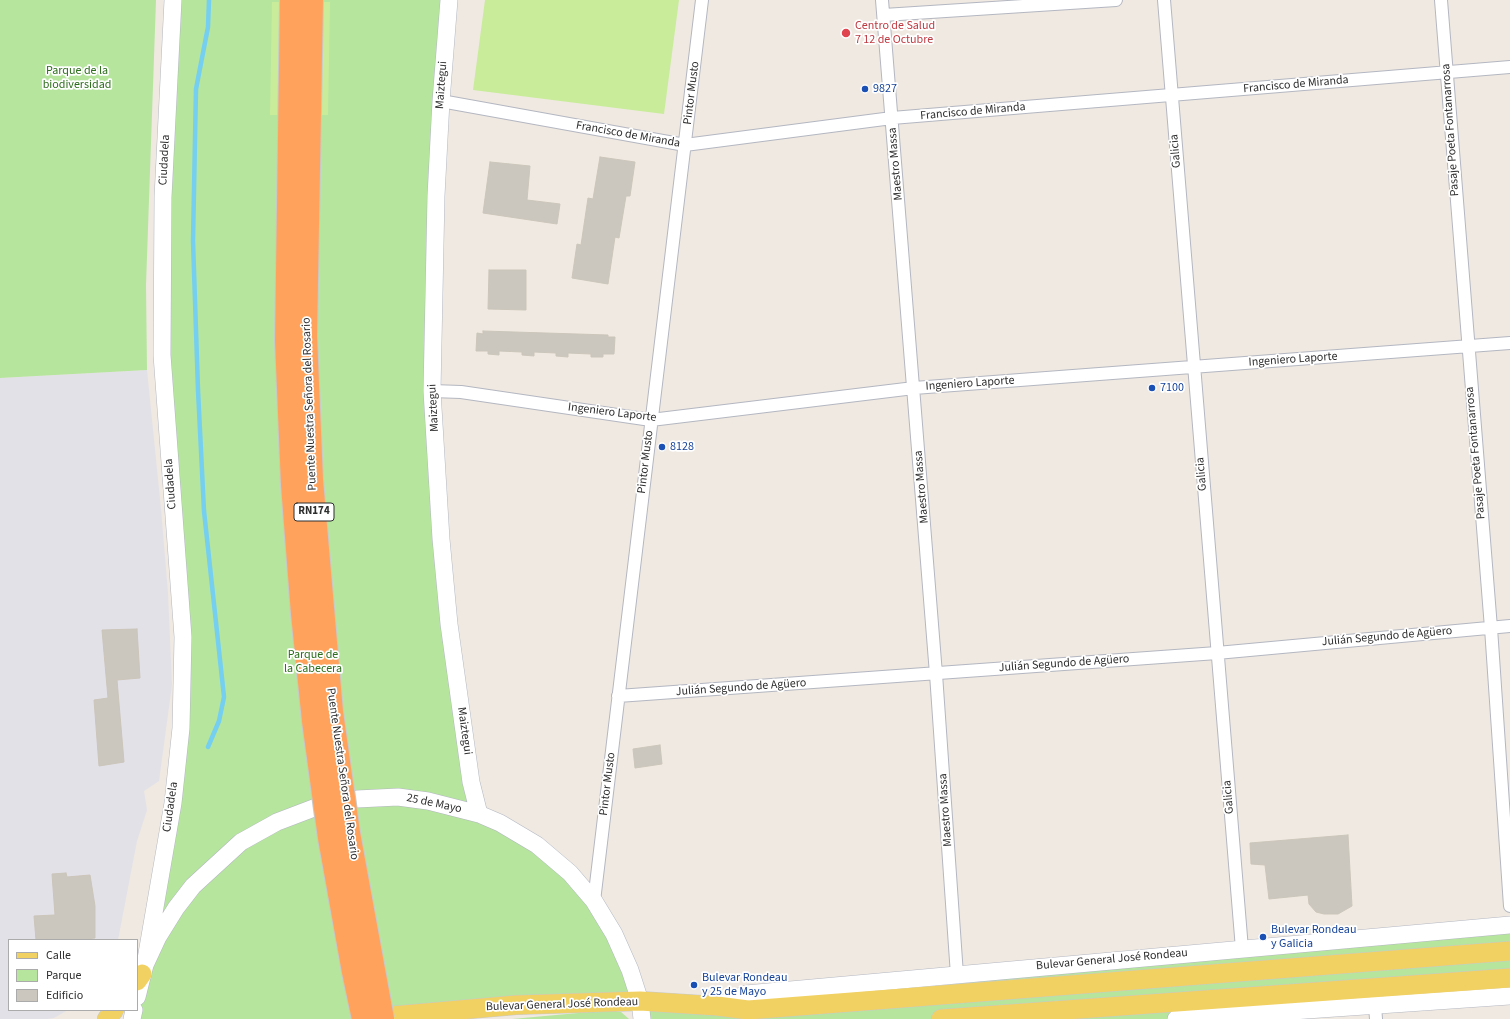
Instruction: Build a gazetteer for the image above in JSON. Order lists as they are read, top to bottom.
{
  "streets": {
    "highway": ["Puente Nuestra Señora del Rosario", "RN174"],
    "main road": [
      "Maiztegui",
      "Ciudadela",
      "25 de Mayo",
      "Bulevar General José Rondeau"
    ],
    "street": [
      "Francisco de Miranda",
      "Pintor Musto",
      "Pasaje Poeta Fontanarrosa",
      "Galicia",
      "Maestro Massa",
      "Ingeniero Laporte",
      "Julián Segundo de Agüero"
    ]
  },
  "crossings": [
    ["Maiztegui", "Francisco de Miranda"],
    ["Maiztegui", "Ingeniero Laporte"],
    ["Maiztegui", "25 de Mayo"],
    ["Francisco de Miranda", "Pintor Musto"],
    ["Francisco de Miranda", "Pasaje Poeta Fontanarrosa"],
    ["Francisco de Miranda", "Galicia"],
    ["Francisco de Miranda", "Maestro Massa"],
    ["Pintor Musto", "Ingeniero Laporte"],
    ["Pintor Musto", "Julián Segundo de Agüero"],
    ["Pintor Musto", "25 de Mayo"],
    ["Pasaje Poeta Fontanarrosa", "Ingeniero Laporte"],
    ["Pasaje Poeta Fontanarrosa", "Julián Segundo de Agüero"],
    ["Galicia", "Ingeniero Laporte"],
    ["Galicia", "Julián Segundo de Agüero"],
    ["Galicia", "Bulevar General José Rondeau"],
    ["Ciudadela", "25 de Mayo"],
    ["Maestro Massa", "Ingeniero Laporte"],
    ["Maestro Massa", "Julián Segundo de Agüero"],
    ["Maestro Massa", "Bulevar General José Rondeau"],
    ["25 de Mayo", "Bulevar General José Rondeau"]
  ],
  "parks": ["Parque de la biodiversidad", "Parque de la Cabecera"],
  "places": [
    "Centro de Salud 7 12 de Octubre",
    "9827",
    "7100",
    "8128",
    "Bulevar Rondeau y Galicia",
    "Bulevar Rondeau y 25 de Mayo"
  ],
  "legend": ["Calle", "Parque", "Edificio"]
}
